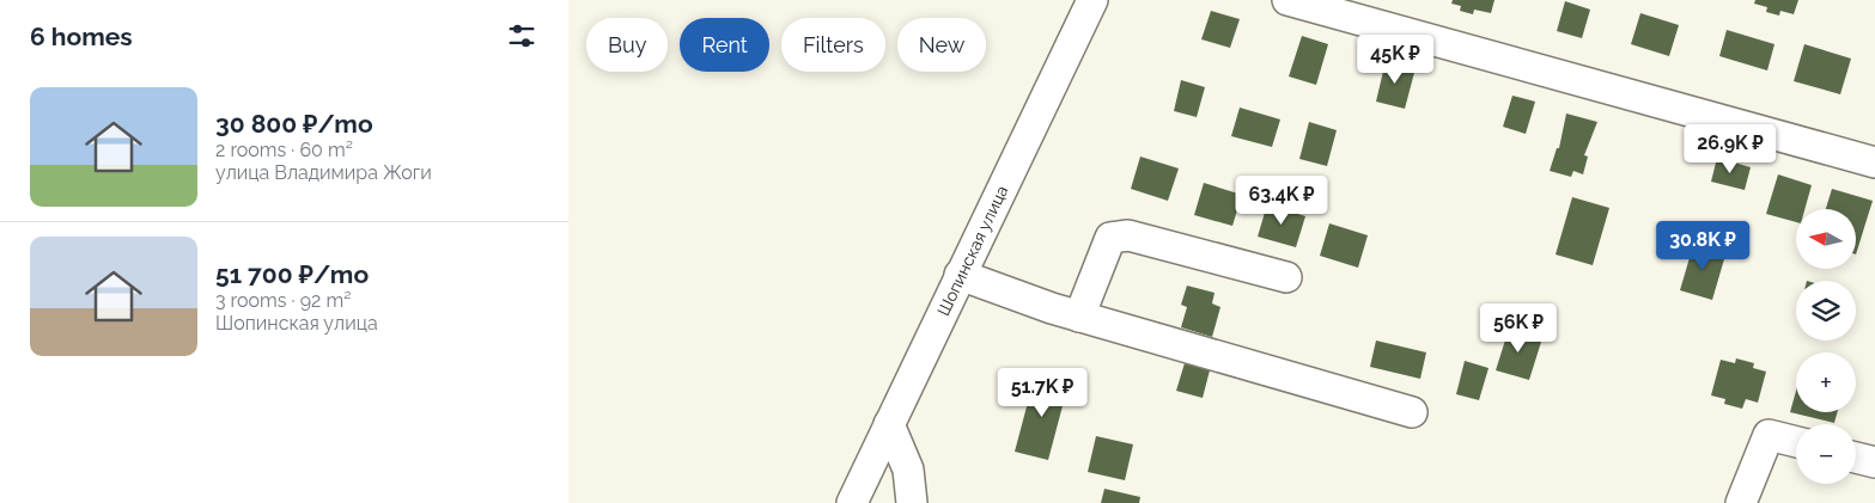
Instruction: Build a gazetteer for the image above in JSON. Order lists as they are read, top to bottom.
{
  "streets": {
    "street": ["Шопинская улица"]
  },
  "north": "left",
  "page": {
    "heading": "6 homes",
    "chip": [
      "Buy",
      "Rent",
      "Filters",
      "New"
    ],
    "price": [
      "45K ₽",
      "26.9K ₽",
      "63.4K ₽",
      "30.8K ₽",
      "56K ₽",
      "51.7K ₽"
    ],
    "list": [
      {
        "name": "30 800 ₽/mo",
        "note": "2 rooms · 60 m² · улица Владимира Жоги"
      },
      {
        "name": "51 700 ₽/mo",
        "note": "3 rooms · 92 m² · Шопинская улица"
      }
    ],
    "map_buttons": ["+", "−"]
  }
}
